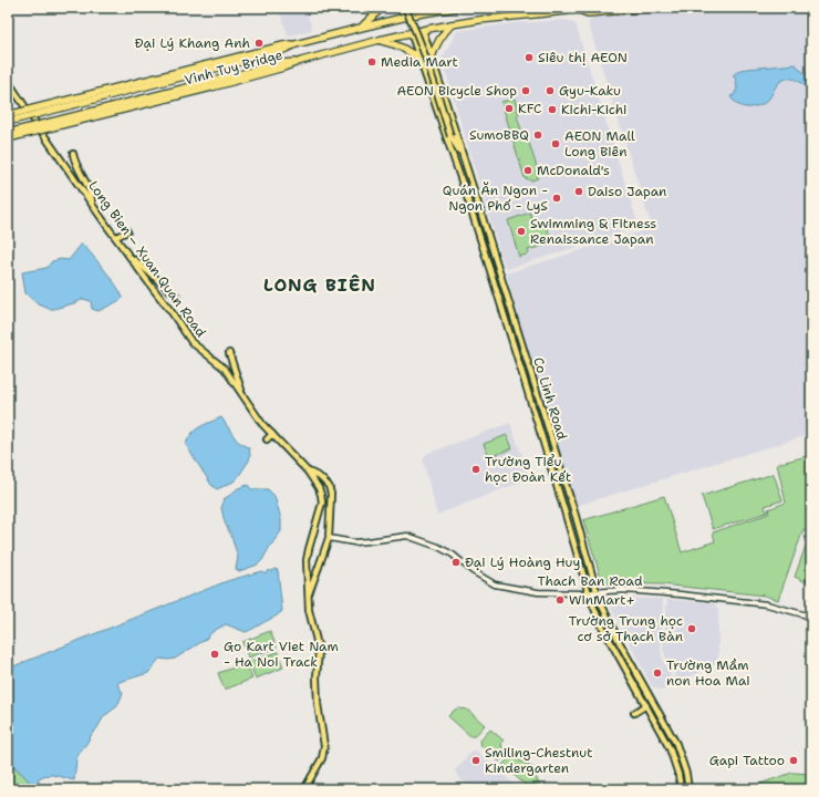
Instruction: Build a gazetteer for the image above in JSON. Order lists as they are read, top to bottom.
{
  "streets": {
    "highway": ["Vinh Tuy Bridge"],
    "main road": ["Long Bien – Xuan Quan Road", "Co Linh Road", "Thach Ban Road"]
  },
  "crossings": [
    ["Vinh Tuy Bridge", "Co Linh Road"],
    ["Co Linh Road", "Thach Ban Road"]
  ],
  "districts": ["LONG BIÊN"],
  "places": [
    "Đại Lý Khang Anh",
    "Siêu thị AEON",
    "Media Mart",
    "AEON Bicycle Shop",
    "Gyu-Kaku",
    "KFC",
    "Kichi-Kichi",
    "SumoBBQ",
    "AEON Mall Long Biên",
    "McDonald's",
    "Daiso Japan",
    "Quán Ăn Ngon - Ngon Phố - LyS",
    "Swimming & Fitness Renaissance Japan",
    "Trường Tiểu học Đoàn Kết",
    "Đại Lý Hoàng Huy",
    "WinMart+",
    "Trường Trung học cơ sở Thạch Bàn",
    "Go Kart Viet Nam - Ha Noi Track",
    "Trường Mầm non Hoa Mai",
    "Smiling-Chestnut Kindergarten",
    "Gapi Tattoo"
  ]
}
